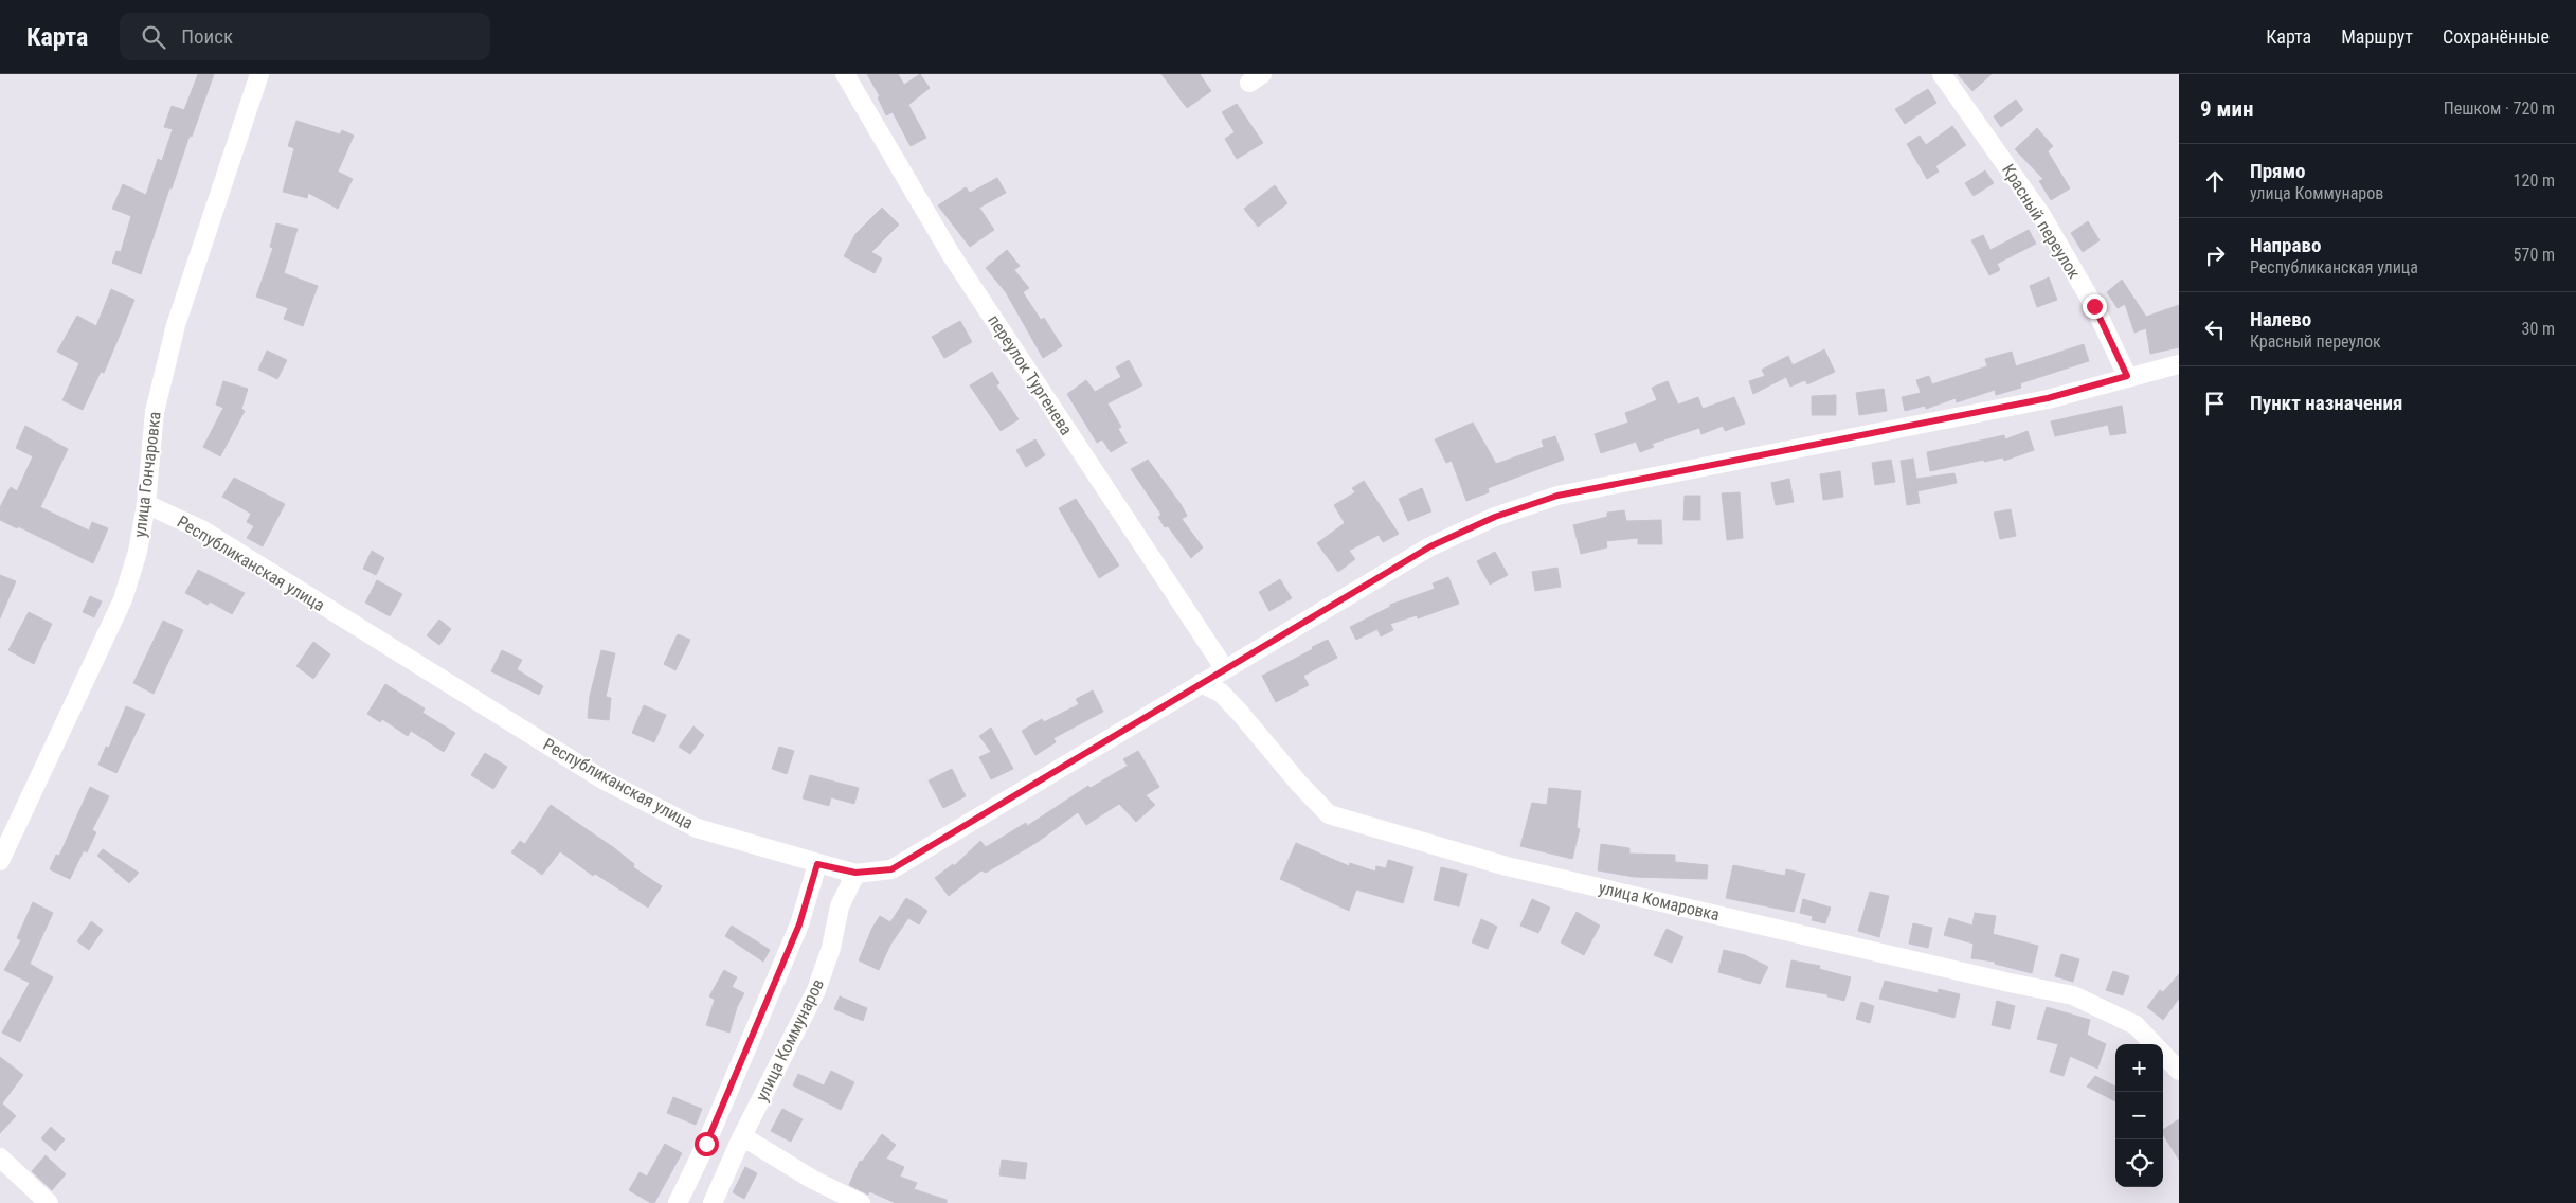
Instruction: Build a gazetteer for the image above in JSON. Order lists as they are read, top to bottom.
{
  "streets": {
    "street": [
      "Красный переулок",
      "переулок Тургенева",
      "улица Гончаровка",
      "Республиканская улица",
      "улица Комаровка",
      "улица Коммунаров"
    ]
  },
  "crossings": [
    ["Красный переулок", "Республиканская улица"],
    ["переулок Тургенева", "Республиканская улица"],
    ["улица Гончаровка", "Республиканская улица"],
    ["Республиканская улица", "улица Комаровка"],
    ["Республиканская улица", "улица Коммунаров"]
  ],
  "page": {
    "header": "Карта",
    "search": "Поиск",
    "nav": ["Карта", "Маршрут", "Сохранённые"],
    "heading": ["9 мин", "Пешком · 720 m"],
    "list": [
      ["Прямо", "улица Коммунаров", "120 m"],
      ["Направо", "Республиканская улица", "570 m"],
      ["Налево", "Красный переулок", "30 m"],
      "Пункт назначения"
    ],
    "map_buttons": ["+", "−"]
  }
}
